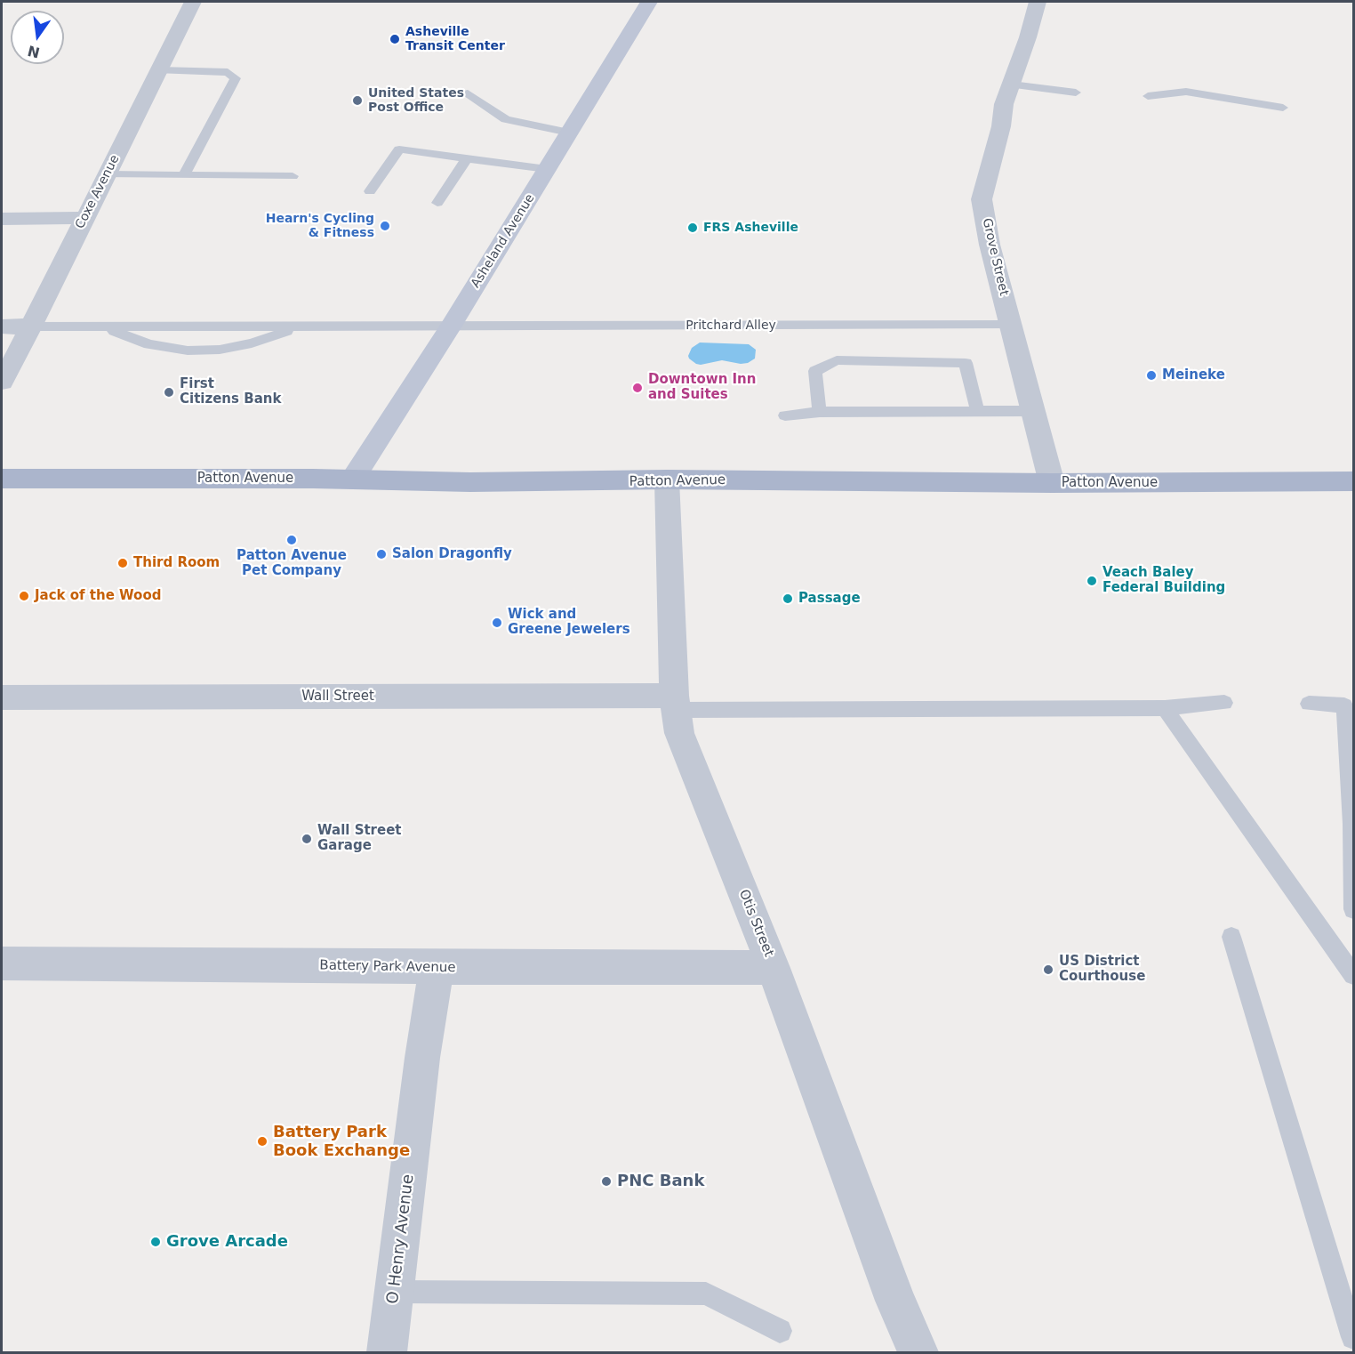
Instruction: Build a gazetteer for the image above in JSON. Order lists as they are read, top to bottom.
{
  "streets": {
    "main road": ["Asheland Avenue", "Patton Avenue"],
    "street": [
      "Coxe Avenue",
      "Grove Street",
      "Wall Street",
      "Otis Street",
      "Battery Park Avenue",
      "O Henry Avenue"
    ],
    "lane": ["Pritchard Alley"]
  },
  "crossings": [
    ["Coxe Avenue", "Pritchard Alley"],
    ["Asheland Avenue", "Pritchard Alley"],
    ["Asheland Avenue", "Patton Avenue"],
    ["Grove Street", "Pritchard Alley"],
    ["Grove Street", "Patton Avenue"],
    ["Patton Avenue", "Otis Street"],
    ["Wall Street", "Otis Street"],
    ["Otis Street", "Battery Park Avenue"],
    ["Battery Park Avenue", "O Henry Avenue"]
  ],
  "places": [
    "Asheville Transit Center",
    "United States Post Office",
    "Hearn's Cycling & Fitness",
    "FRS Asheville",
    "Meineke",
    "Downtown Inn and Suites",
    "First Citizens Bank",
    "Patton Avenue Pet Company",
    "Salon Dragonfly",
    "Third Room",
    "Veach Baley Federal Building",
    "Jack of the Wood",
    "Passage",
    "Wick and Greene Jewelers",
    "Wall Street Garage",
    "US District Courthouse",
    "Battery Park Book Exchange",
    "PNC Bank",
    "Grove Arcade"
  ],
  "north": "bottom"
}
